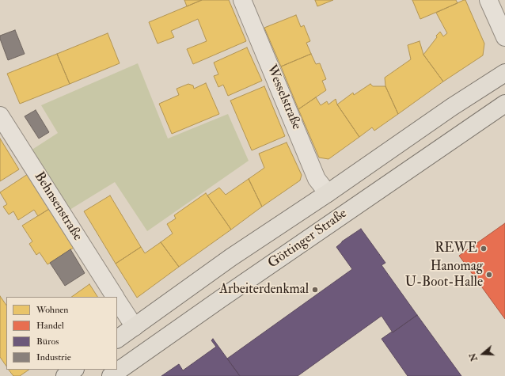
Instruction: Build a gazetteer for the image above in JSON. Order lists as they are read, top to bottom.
{
  "streets": {
    "main road": ["Göttinger Straße"],
    "street": ["Wesselstraße", "Behnsenstraße"]
  },
  "crossings": [
    ["Wesselstraße", "Göttinger Straße"],
    ["Behnsenstraße", "Göttinger Straße"]
  ],
  "places": ["REWE", "Hanomag U-Boot-Halle", "Arbeiterdenkmal"],
  "legend": [
    "Wohnen",
    "Handel",
    "Büros",
    "Industrie"
  ],
  "north": "left"
}
